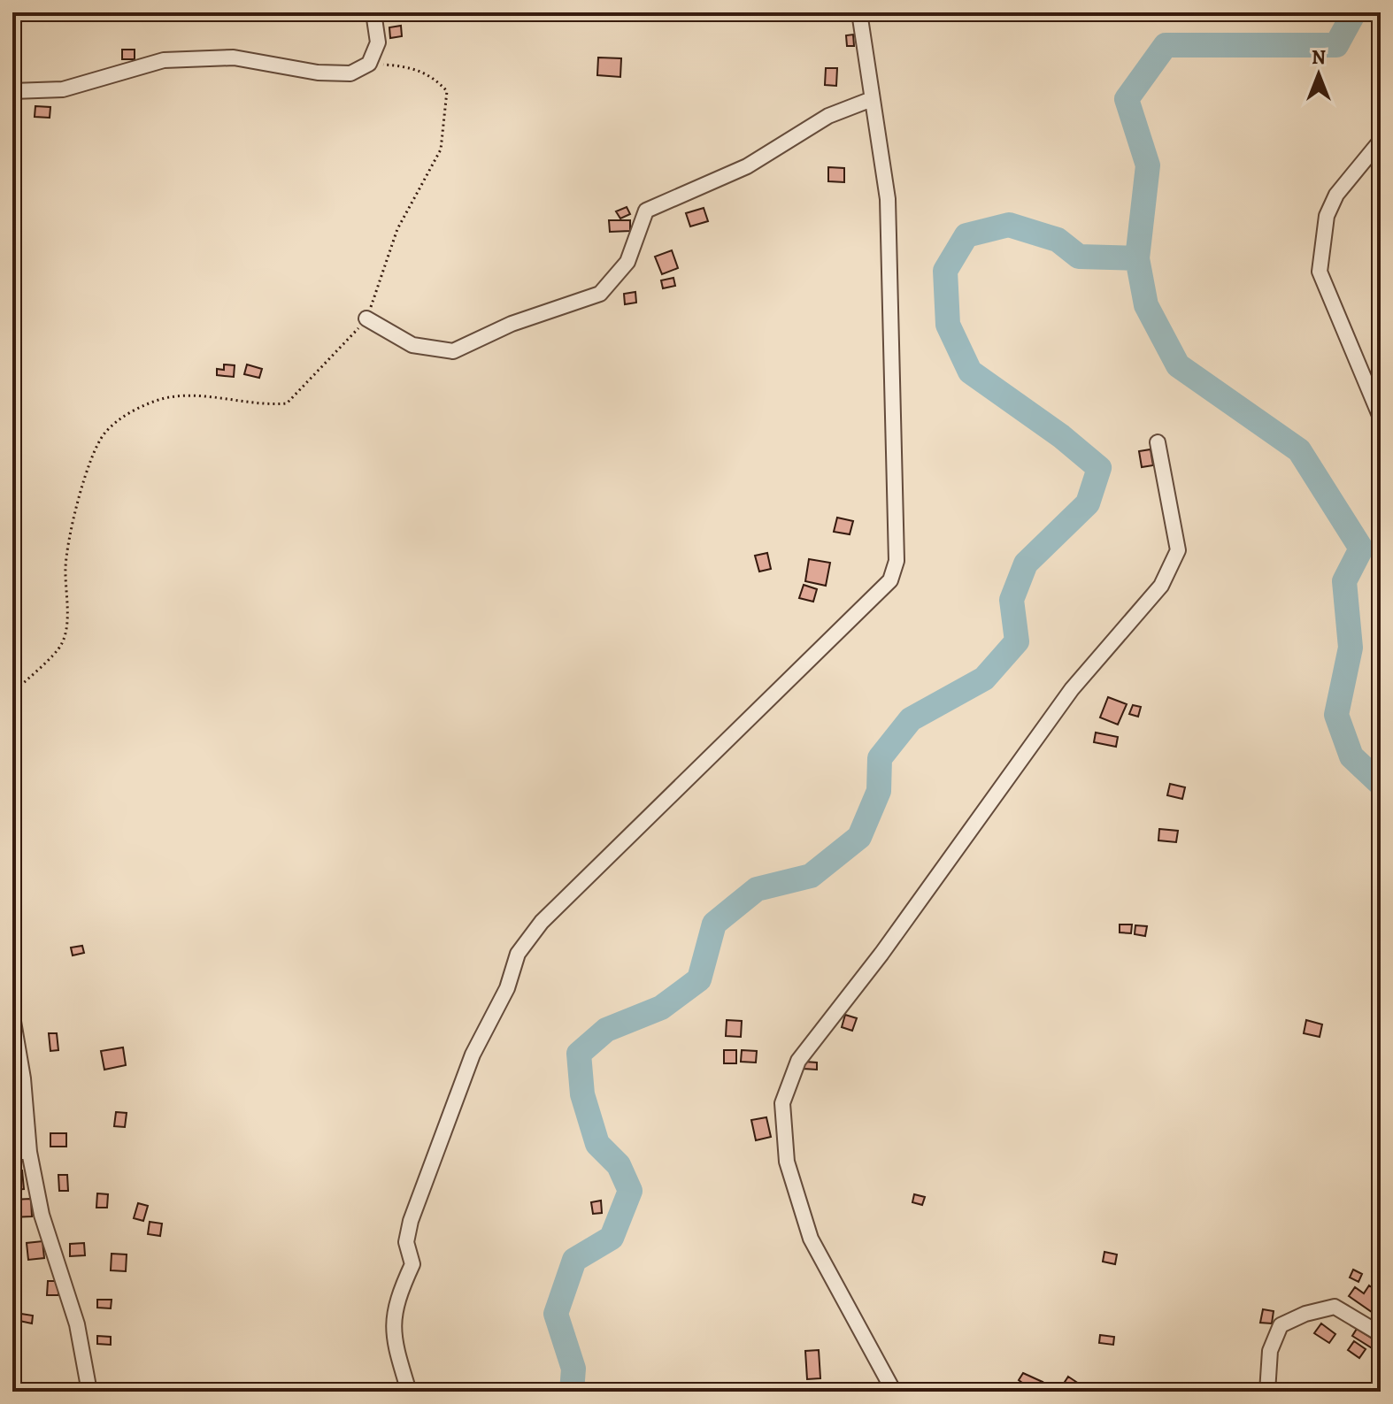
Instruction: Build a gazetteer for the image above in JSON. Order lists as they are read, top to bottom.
{
  "north": "top"
}
